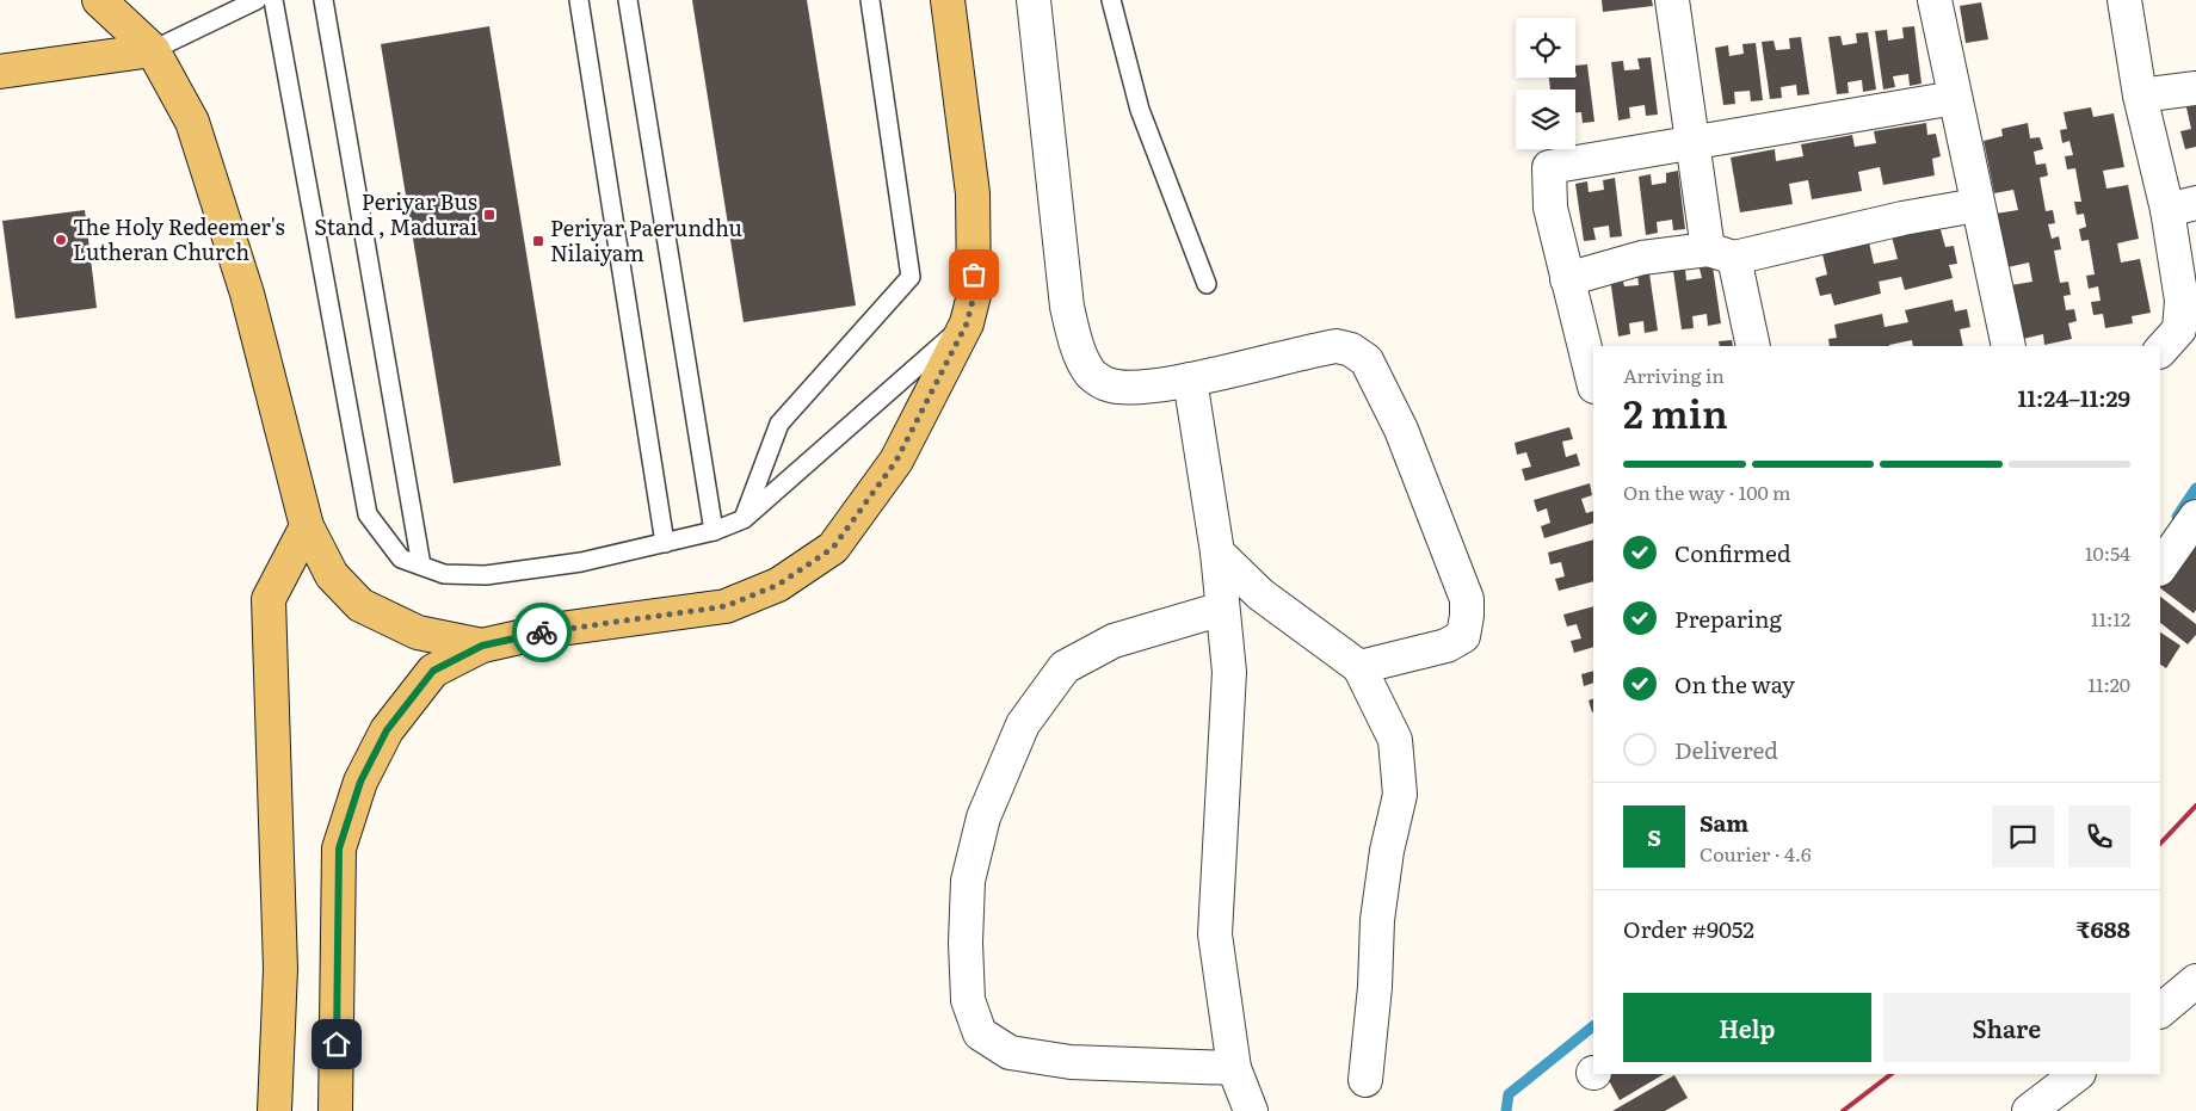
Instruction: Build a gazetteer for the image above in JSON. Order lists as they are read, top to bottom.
{
  "places": {
    "transit": ["Periyar Bus Stand , Madurai", "Periyar Paerundhu Nilaiyam"],
    "other": ["The Holy Redeemer's Lutheran Church"]
  },
  "page": {
    "heading": ["2 min", "Arriving in", "11:24–11:29"],
    "panel": [
      "Sam",
      "Courier · 4.6",
      "Order #9052",
      "₹688"
    ],
    "bar": "On the way · 100 m",
    "list": [
      ["Confirmed", "10:54"],
      ["Preparing", "11:12"],
      ["On the way", "11:20"],
      "Delivered"
    ],
    "round": "S",
    "buttons": ["Help", "Share"]
  }
}
